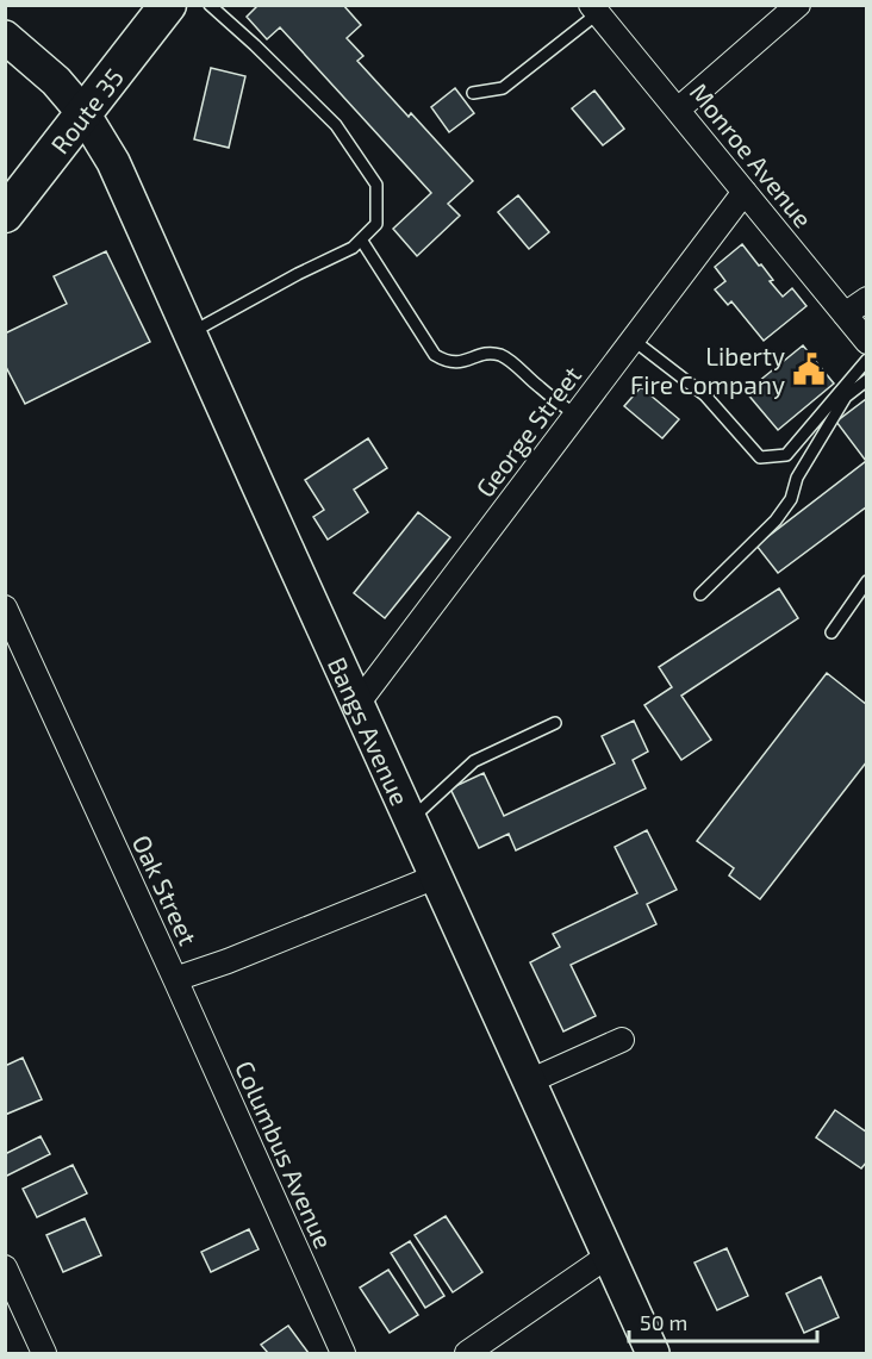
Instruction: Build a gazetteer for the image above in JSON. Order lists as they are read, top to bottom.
{
  "streets": {
    "main road": ["Route 35"],
    "street": [
      "Monroe Avenue",
      "George Street",
      "Bangs Avenue",
      "Oak Street",
      "Columbus Avenue"
    ]
  },
  "crossings": [
    ["Route 35", "Bangs Avenue"],
    ["Monroe Avenue", "George Street"],
    ["George Street", "Bangs Avenue"],
    ["Bangs Avenue", "Oak Street"],
    ["Oak Street", "Columbus Avenue"]
  ],
  "places": {
    "public building": ["Liberty Fire Company"]
  },
  "scale_bar": "50 m"
}
